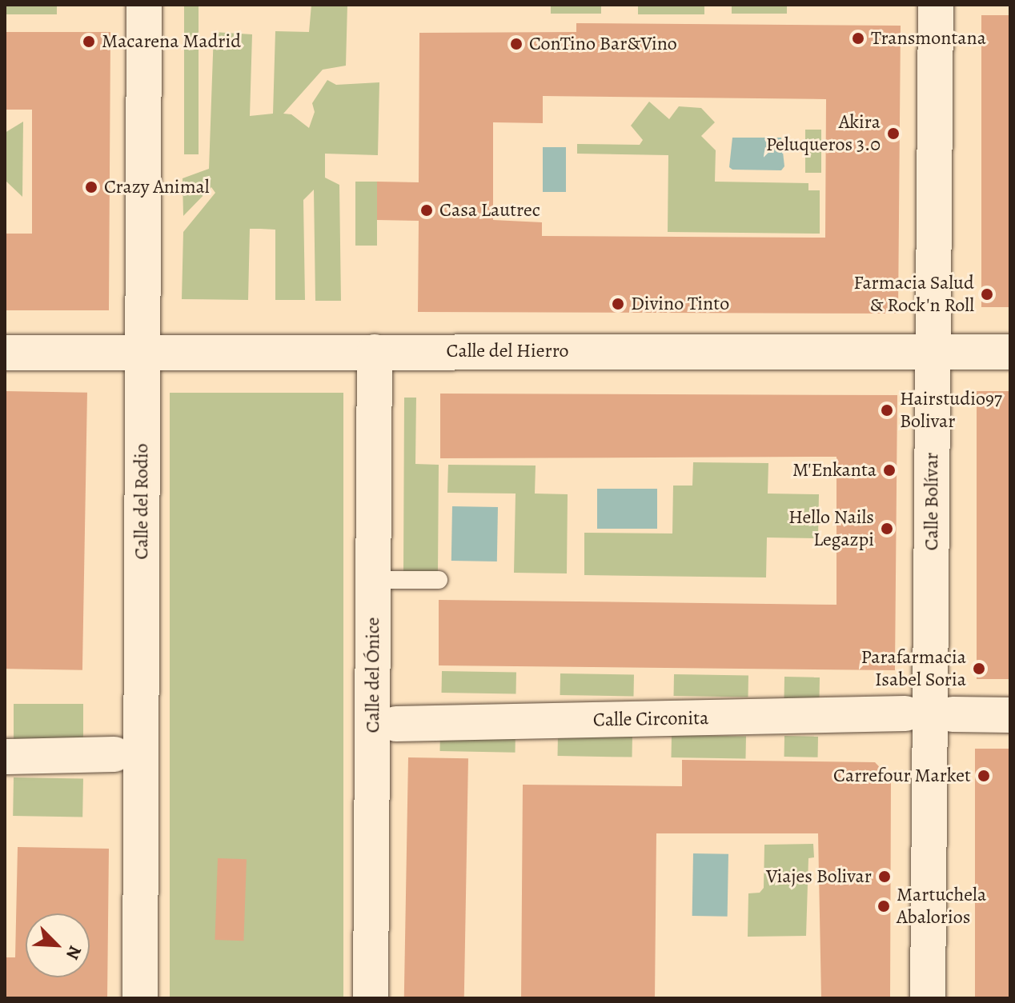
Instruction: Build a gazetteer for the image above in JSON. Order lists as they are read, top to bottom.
{
  "streets": {
    "street": [
      "Calle del Hierro",
      "Calle del Rodio",
      "Calle Bolívar",
      "Calle del Ónice",
      "Calle Circonita"
    ]
  },
  "crossings": [
    ["Calle del Hierro", "Calle del Rodio"],
    ["Calle del Hierro", "Calle Bolívar"],
    ["Calle del Hierro", "Calle del Ónice"]
  ],
  "places": [
    "Transmontana",
    "Macarena Madrid",
    "ConTino Bar&Vino",
    "Akira Peluqueros 3.0",
    "Crazy Animal",
    "Casa Lautrec",
    "Farmacia Salud & Rock'n Roll",
    "Divino Tinto",
    "Hairstudio97 Bolivar",
    "M'Enkanta",
    "Hello Nails Legazpi",
    "Parafarmacia Isabel Soria",
    "Carrefour Market",
    "Viajes Bolivar",
    "Martuchela Abalorios"
  ],
  "north": "bottom right"
}
